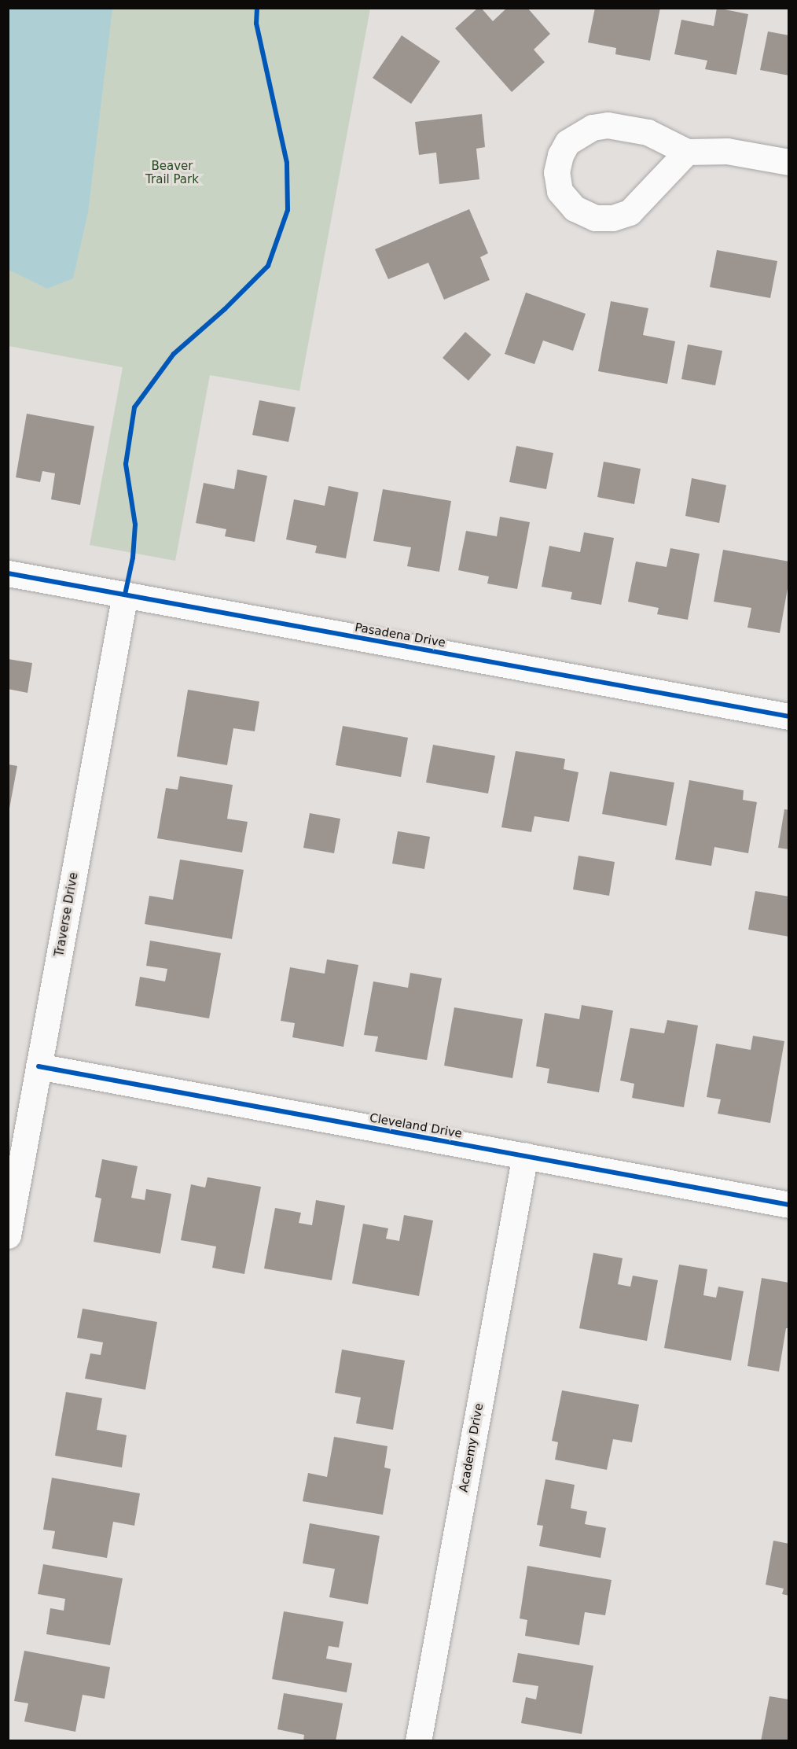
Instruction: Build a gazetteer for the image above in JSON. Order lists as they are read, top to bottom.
{
  "streets": {
    "street": [
      "Pasadena Drive",
      "Traverse Drive",
      "Cleveland Drive",
      "Academy Drive"
    ]
  },
  "crossings": [
    ["Pasadena Drive", "Traverse Drive"],
    ["Traverse Drive", "Cleveland Drive"],
    ["Cleveland Drive", "Academy Drive"]
  ],
  "parks": ["Beaver Trail Park"]
}
